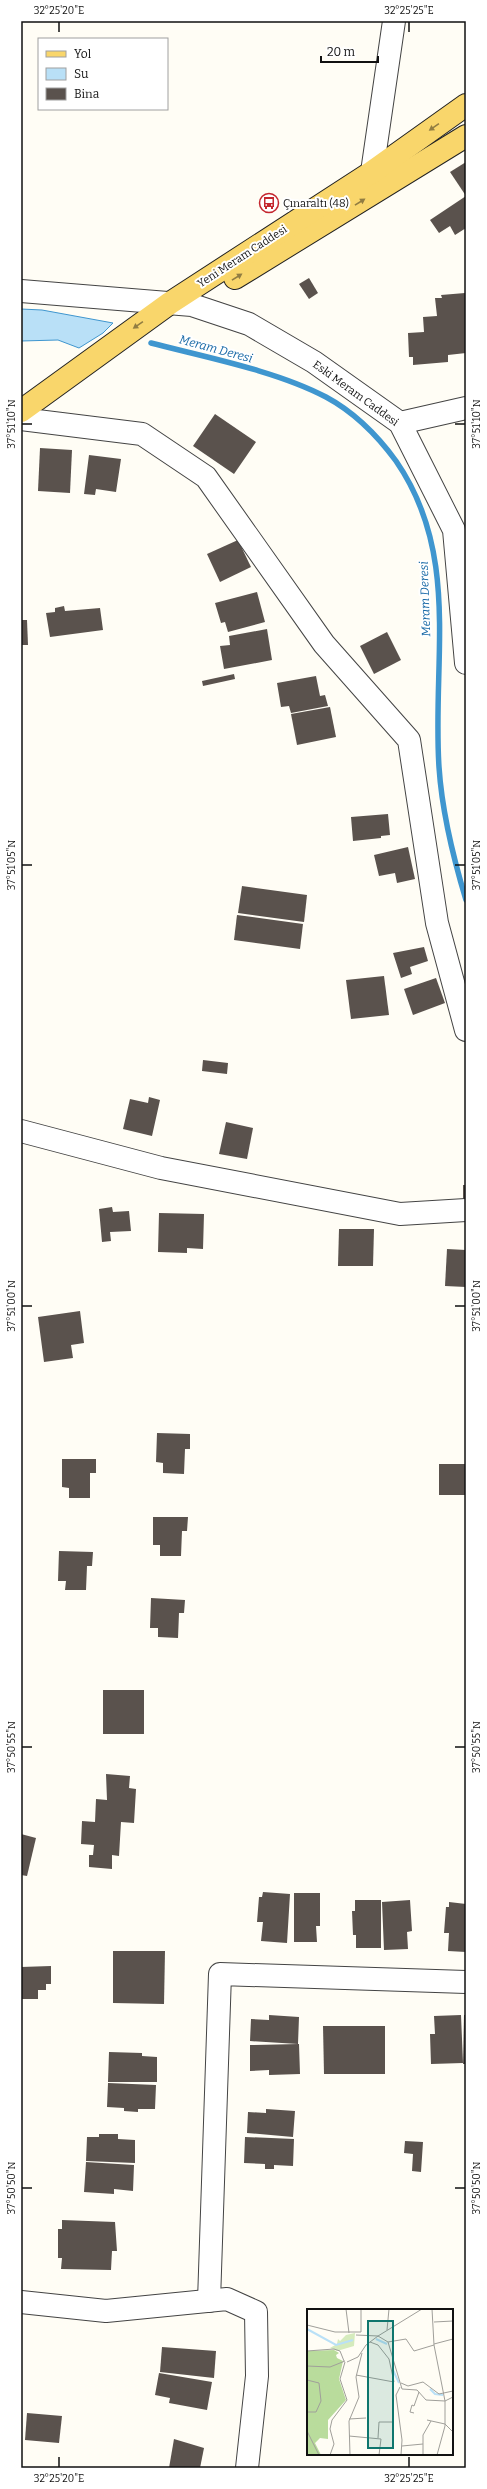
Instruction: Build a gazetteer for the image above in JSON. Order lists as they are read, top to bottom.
{
  "streets": {
    "main road": ["Yeni Meram Caddesi"],
    "street": ["Eski Meram Caddesi"]
  },
  "crossings": [
    ["Yeni Meram Caddesi", "Eski Meram Caddesi"]
  ],
  "water": ["Meram Deresi"],
  "places": {
    "bus stop": ["Çınaraltı (48)"]
  },
  "legend": ["Yol", "Su", "Bina"],
  "scale_bar": "20 m",
  "coordinates": [
    "32°25'20\"E",
    "32°25'25\"E",
    "37°51'10\"N",
    "37°51'05\"N",
    "37°51'00\"N",
    "37°50'55\"N",
    "37°50'50\"N"
  ]
}
